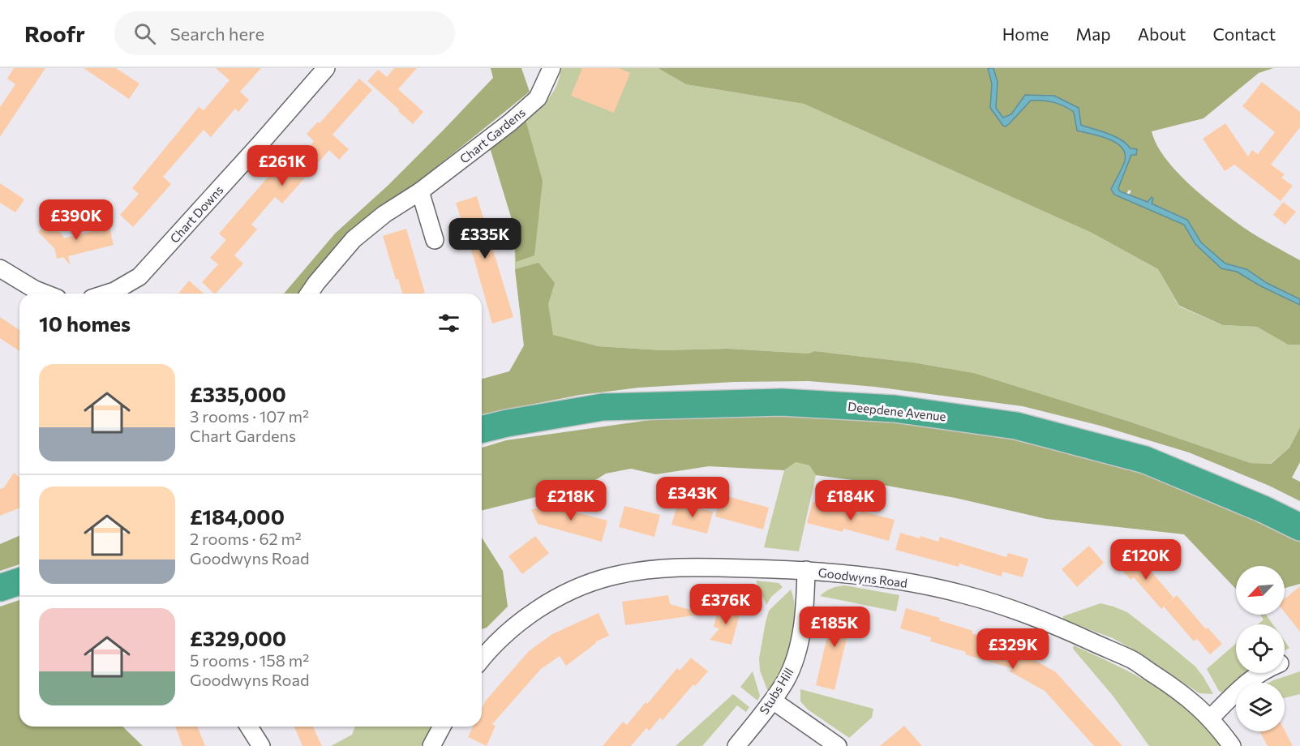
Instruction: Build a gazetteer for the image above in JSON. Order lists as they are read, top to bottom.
{
  "streets": {
    "highway": ["Deepdene Avenue"],
    "street": [
      "Chart Gardens",
      "Chart Downs",
      "Goodwyns Road",
      "Stubs Hill"
    ]
  },
  "crossings": [
    ["Goodwyns Road", "Stubs Hill"]
  ],
  "north": "bottom left",
  "page": {
    "header": "Roofr",
    "search": "Search here",
    "nav": [
      "Home",
      "Map",
      "About",
      "Contact"
    ],
    "price": [
      "£261K",
      "£390K",
      "£335K",
      "£343K",
      "£218K",
      "£184K",
      "£120K",
      "£376K",
      "£185K",
      "£329K"
    ],
    "heading": "10 homes",
    "list": [
      {
        "name": "£335,000",
        "note": "3 rooms · 107 m² · Chart Gardens"
      },
      {
        "name": "£184,000",
        "note": "2 rooms · 62 m² · Goodwyns Road"
      },
      {
        "name": "£329,000",
        "note": "5 rooms · 158 m² · Goodwyns Road"
      }
    ]
  }
}
